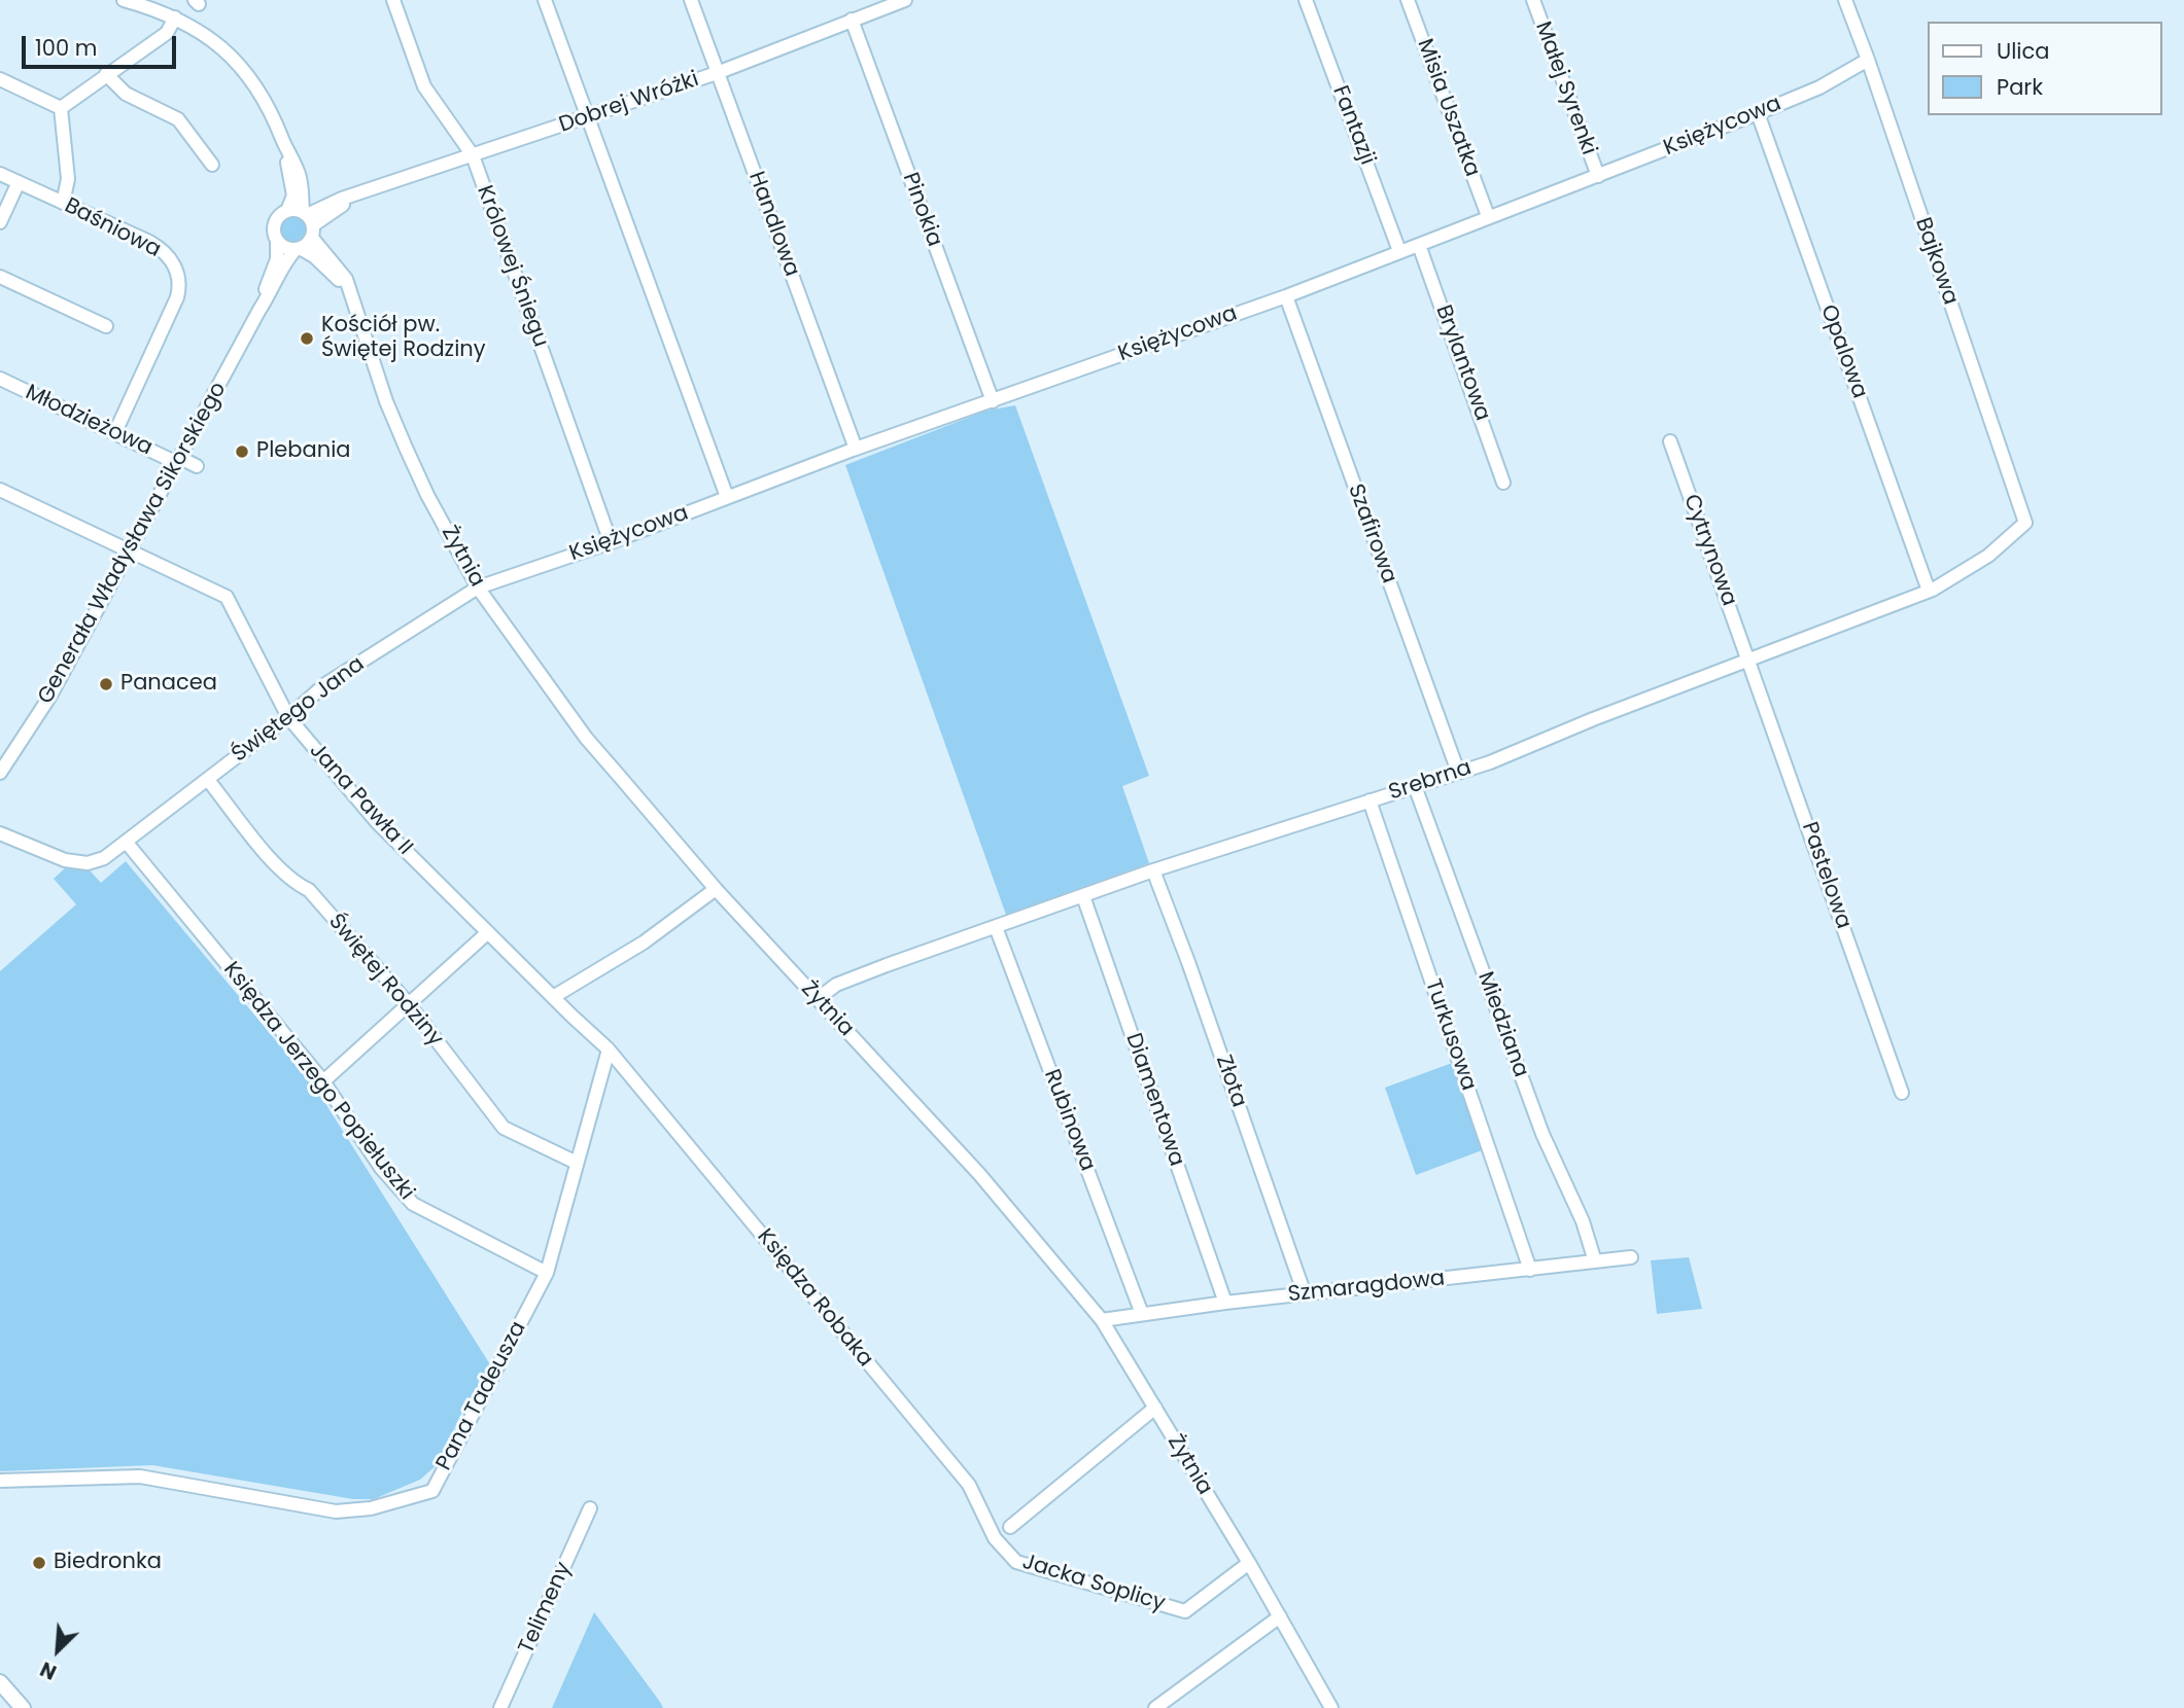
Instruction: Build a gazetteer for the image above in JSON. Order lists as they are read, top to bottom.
{
  "streets": {
    "street": [
      "Małej Syrenki",
      "Dobrej Wróżki",
      "Misia Uszatka",
      "Fantazji",
      "Księżycowa",
      "Pinokia",
      "Handlowa",
      "Baśniowa",
      "Bajkowa",
      "Królowej Śniegu",
      "Opalowa",
      "Brylantowa",
      "Młodzieżowa",
      "Szafirowa",
      "Generała Władysława Sikorskiego",
      "Cytrynowa",
      "Żytnia",
      "Świętego Jana",
      "Srebrna",
      "Jana Pawła II",
      "Pastelowa",
      "Świętej Rodziny",
      "Miedziana",
      "Turkusowa",
      "Księdza Jerzego Popiełuszki",
      "Złota",
      "Diamentowa",
      "Rubinowa",
      "Szmaragdowa",
      "Księdza Robaka",
      "Pana Tadeusza",
      "Jacka Soplicy",
      "Telimeny"
    ]
  },
  "crossings": [
    ["Małej Syrenki", "Księżycowa"],
    ["Dobrej Wróżki", "Pinokia"],
    ["Dobrej Wróżki", "Handlowa"],
    ["Dobrej Wróżki", "Królowej Śniegu"],
    ["Dobrej Wróżki", "Generała Władysława Sikorskiego"],
    ["Dobrej Wróżki", "Żytnia"],
    ["Misia Uszatka", "Księżycowa"],
    ["Fantazji", "Księżycowa"],
    ["Księżycowa", "Pinokia"],
    ["Księżycowa", "Handlowa"],
    ["Księżycowa", "Bajkowa"],
    ["Księżycowa", "Królowej Śniegu"],
    ["Księżycowa", "Opalowa"],
    ["Księżycowa", "Brylantowa"],
    ["Księżycowa", "Szafirowa"],
    ["Księżycowa", "Żytnia"],
    ["Księżycowa", "Świętego Jana"],
    ["Baśniowa", "Młodzieżowa"],
    ["Bajkowa", "Srebrna"],
    ["Opalowa", "Srebrna"],
    ["Młodzieżowa", "Generała Władysława Sikorskiego"],
    ["Szafirowa", "Srebrna"],
    ["Generała Władysława Sikorskiego", "Żytnia"],
    ["Generała Władysława Sikorskiego", "Jana Pawła II"],
    ["Cytrynowa", "Srebrna"],
    ["Cytrynowa", "Pastelowa"],
    ["Żytnia", "Świętego Jana"],
    ["Żytnia", "Srebrna"],
    ["Żytnia", "Szmaragdowa"],
    ["Żytnia", "Jacka Soplicy"],
    ["Świętego Jana", "Jana Pawła II"],
    ["Świętego Jana", "Świętej Rodziny"],
    ["Świętego Jana", "Księdza Jerzego Popiełuszki"],
    ["Srebrna", "Pastelowa"],
    ["Srebrna", "Miedziana"],
    ["Srebrna", "Turkusowa"],
    ["Srebrna", "Złota"],
    ["Srebrna", "Diamentowa"],
    ["Srebrna", "Rubinowa"],
    ["Jana Pawła II", "Księdza Robaka"],
    ["Jana Pawła II", "Pana Tadeusza"],
    ["Świętej Rodziny", "Pana Tadeusza"],
    ["Miedziana", "Szmaragdowa"],
    ["Turkusowa", "Szmaragdowa"],
    ["Księdza Jerzego Popiełuszki", "Pana Tadeusza"],
    ["Złota", "Szmaragdowa"],
    ["Diamentowa", "Szmaragdowa"],
    ["Rubinowa", "Szmaragdowa"],
    ["Księdza Robaka", "Pana Tadeusza"],
    ["Księdza Robaka", "Jacka Soplicy"]
  ],
  "places": [
    "Kościół pw. Świętej Rodziny",
    "Plebania",
    "Panacea",
    "Biedronka"
  ],
  "legend": ["Ulica", "Park"],
  "scale_bar": "100 m",
  "north": "bottom left"
}
